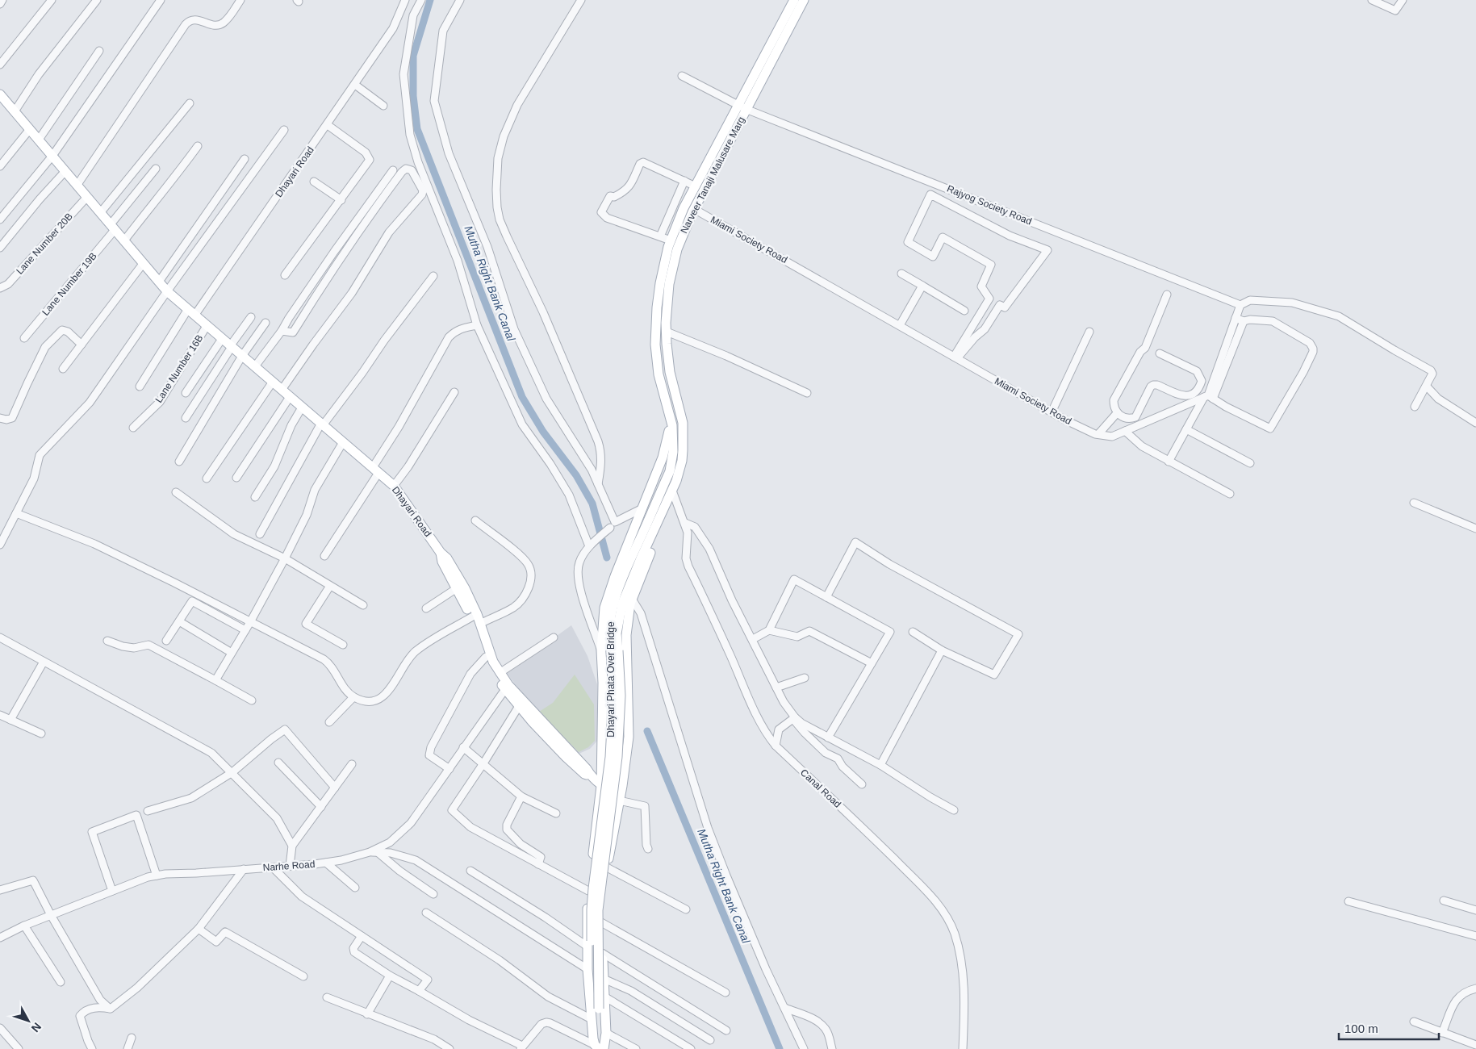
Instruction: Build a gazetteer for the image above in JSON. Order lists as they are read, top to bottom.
{
  "streets": {
    "main road": ["Dhayari Road", "Narveer Tanaji Malusare Marg", "Dhayari Phata Over Bridge"],
    "street": [
      "Rajyog Society Road",
      "Miami Society Road",
      "Lane Number 20B",
      "Lane Number 19B",
      "Lane Number 16B",
      "Canal Road",
      "Narhe Road"
    ]
  },
  "crossings": [
    ["Dhayari Road", "Lane Number 20B"],
    ["Dhayari Road", "Lane Number 19B"],
    ["Dhayari Road", "Lane Number 16B"],
    ["Dhayari Road", "Narhe Road"],
    ["Narveer Tanaji Malusare Marg", "Rajyog Society Road"],
    ["Narveer Tanaji Malusare Marg", "Miami Society Road"],
    ["Narveer Tanaji Malusare Marg", "Dhayari Phata Over Bridge"],
    ["Narveer Tanaji Malusare Marg", "Canal Road"]
  ],
  "water": ["Mutha Right Bank Canal"],
  "scale_bar": "100 m",
  "north": "bottom right"
}
